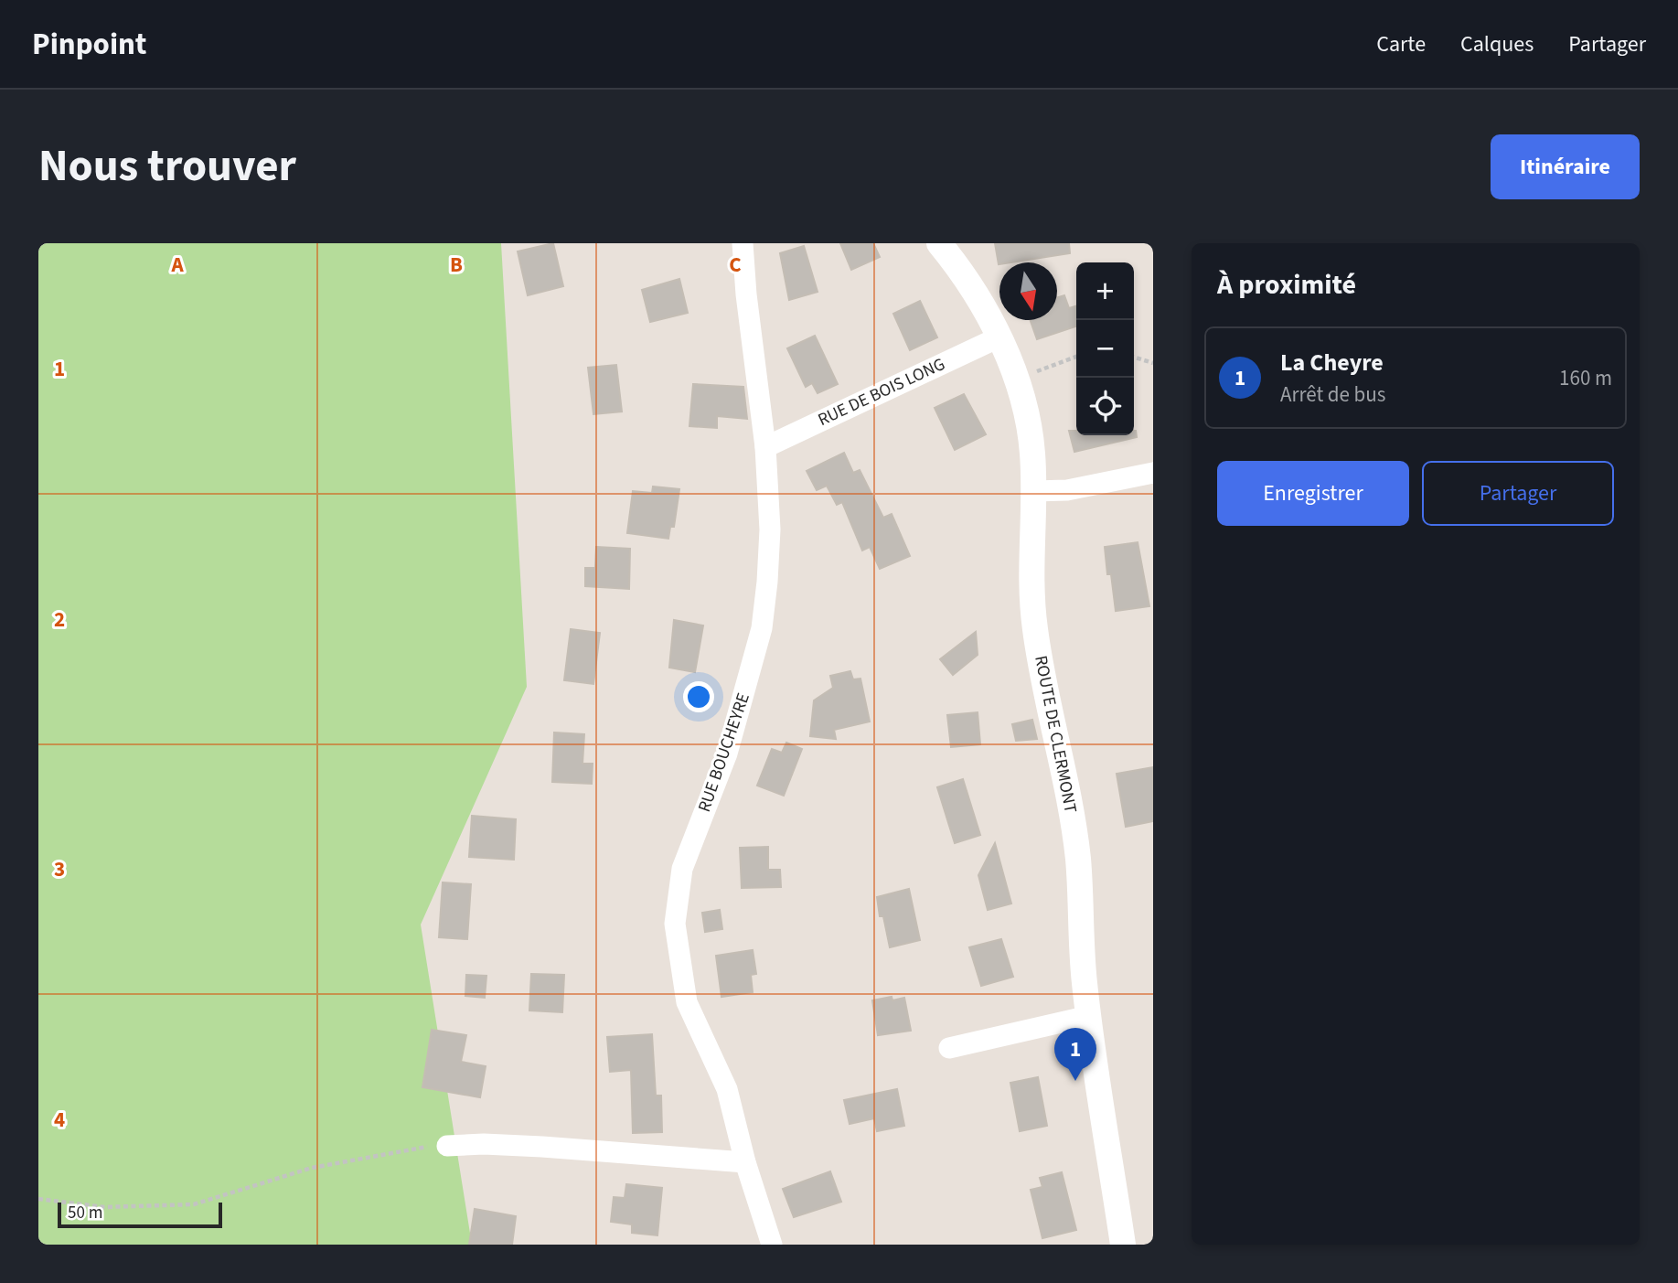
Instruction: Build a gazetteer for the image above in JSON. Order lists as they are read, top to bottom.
{
  "streets": {
    "street": ["RUE DE BOIS LONG", "ROUTE DE CLERMONT", "RUE BOUCHEYRE"]
  },
  "crossings": [
    ["RUE DE BOIS LONG", "ROUTE DE CLERMONT"],
    ["RUE DE BOIS LONG", "RUE BOUCHEYRE"]
  ],
  "scale_bar": "50 m",
  "north": "bottom",
  "page": {
    "header": "Pinpoint",
    "nav": ["Carte", "Calques", "Partager"],
    "title": "Nous trouver",
    "buttons": [
      "Itinéraire",
      ["Enregistrer", "Partager"]
    ],
    "heading": "À proximité",
    "map_buttons": ["+", "−"],
    "list": [
      {
        "mark": "1",
        "name": "La Cheyre",
        "note": "Arrêt de bus",
        "value": "160 m"
      }
    ],
    "pins": "1",
    "scale": "50 m"
  },
  "grid": {
    "columns": ["A", "B", "C"],
    "rows": [
      "1",
      "2",
      "3",
      "4"
    ]
  }
}
